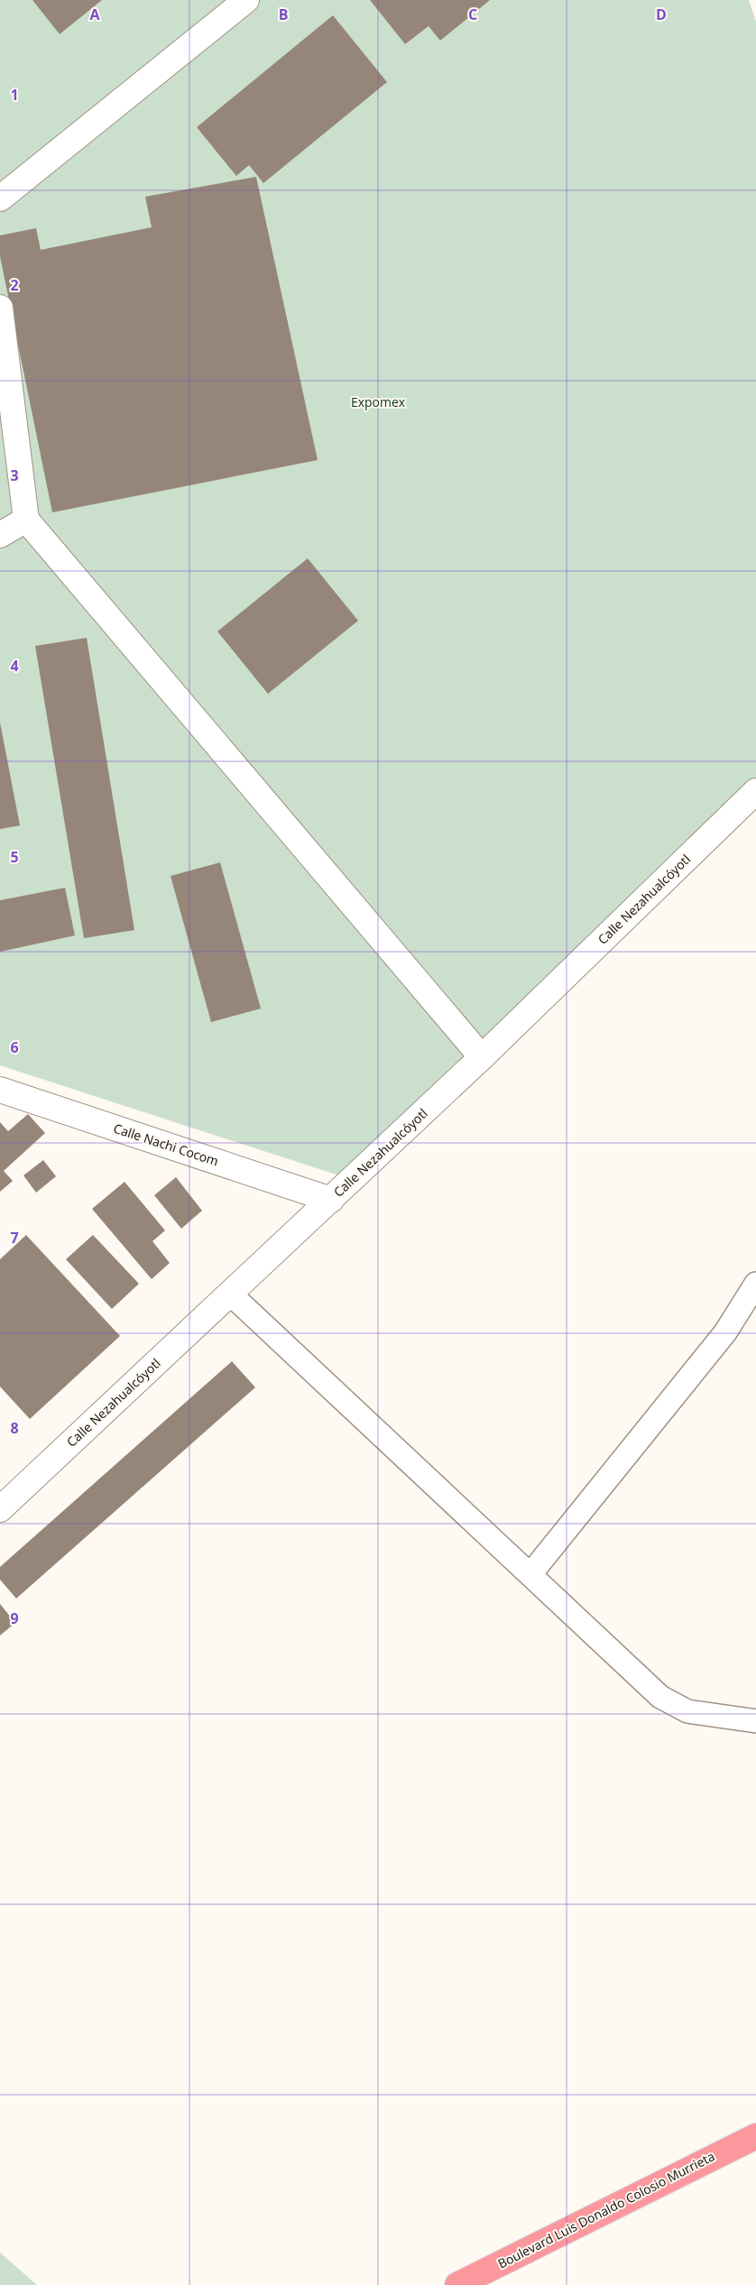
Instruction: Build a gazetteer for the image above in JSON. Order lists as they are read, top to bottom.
{
  "streets": {
    "highway": ["Boulevard Luis Donaldo Colosio Murrieta"],
    "street": ["Calle Nezahualcóyotl", "Calle Nachi Cocom"]
  },
  "crossings": [
    ["Calle Nezahualcóyotl", "Calle Nachi Cocom"]
  ],
  "parks": ["Expomex"],
  "grid": {
    "columns": [
      "A",
      "B",
      "C",
      "D"
    ],
    "rows": [
      "1",
      "2",
      "3",
      "4",
      "5",
      "6",
      "7",
      "8",
      "9"
    ]
  }
}
